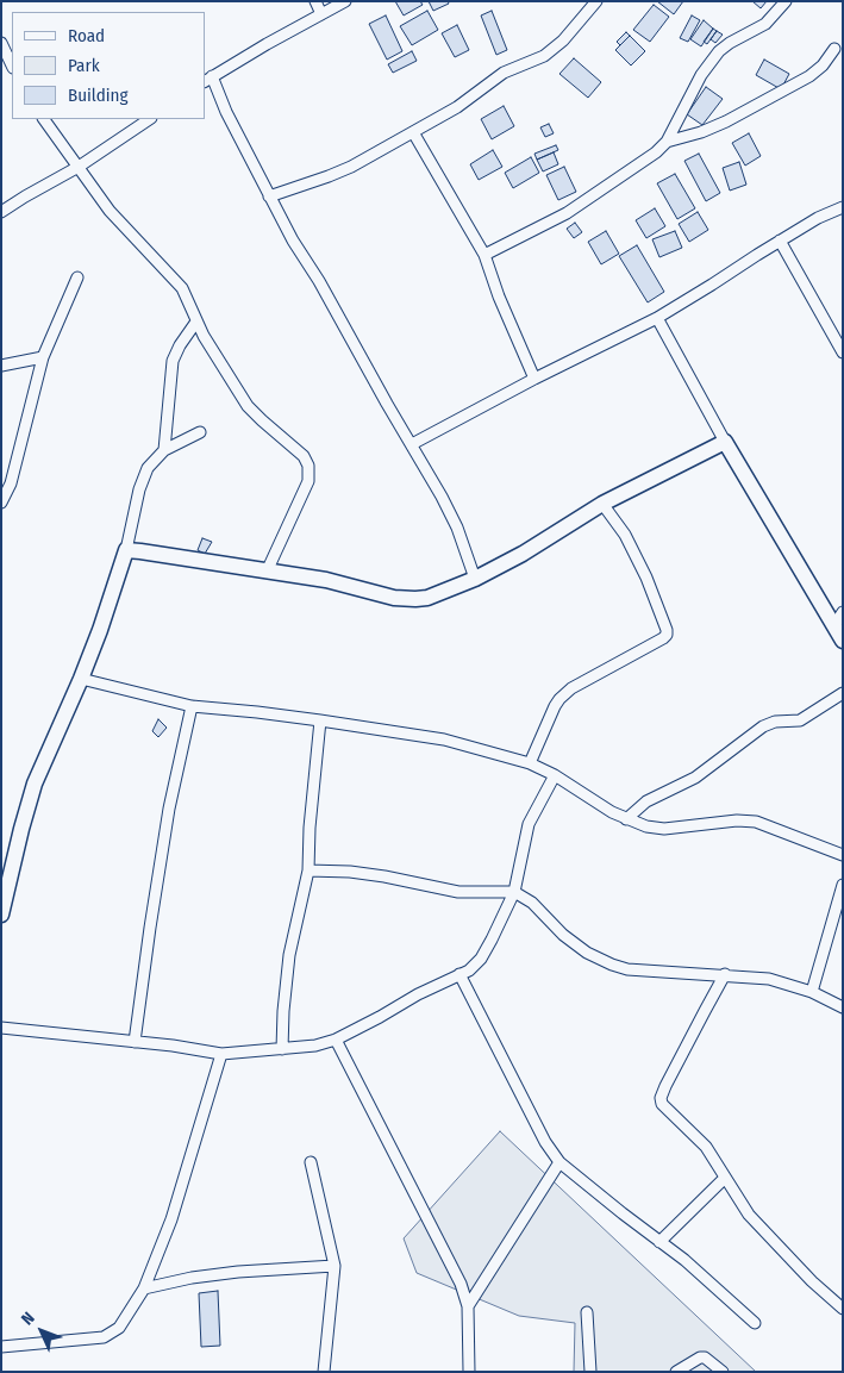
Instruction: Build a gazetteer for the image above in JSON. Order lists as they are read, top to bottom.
{
  "legend": ["Road", "Park", "Building"],
  "north": "top left"
}
